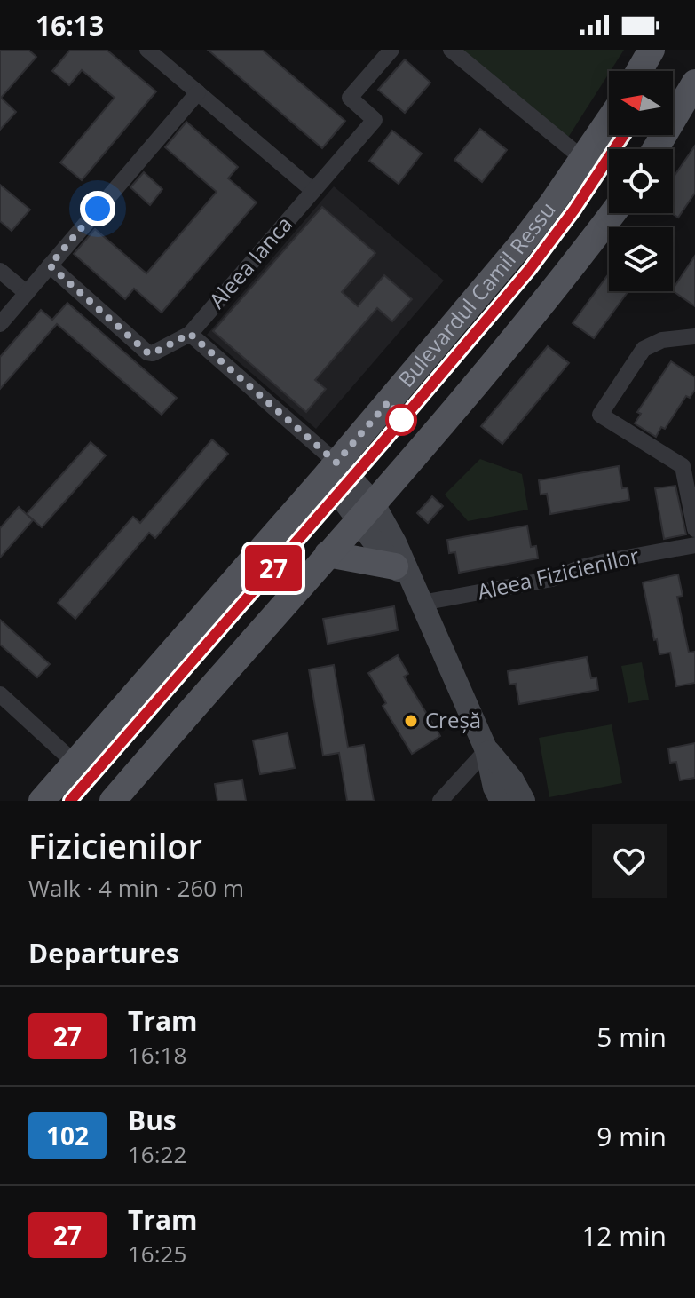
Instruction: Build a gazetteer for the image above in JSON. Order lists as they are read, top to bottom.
{
  "streets": {
    "main road": ["Bulevardul Camil Ressu"],
    "street": ["Aleea Ianca", "Aleea Fizicienilor"]
  },
  "places": ["Creșă"],
  "lines": ["tram line 27"],
  "north": "left",
  "page": {
    "status": "16:13",
    "on_map": "27",
    "heading": [
      ["Fizicienilor", "Walk · 4 min · 260 m"],
      "Departures"
    ],
    "list": [
      {
        "mark": "27",
        "name": "Tram",
        "note": "16:18",
        "value": "5 min"
      },
      {
        "mark": "102",
        "name": "Bus",
        "note": "16:22",
        "value": "9 min"
      },
      {
        "mark": "27",
        "name": "Tram",
        "note": "16:25",
        "value": "12 min"
      }
    ]
  }
}
